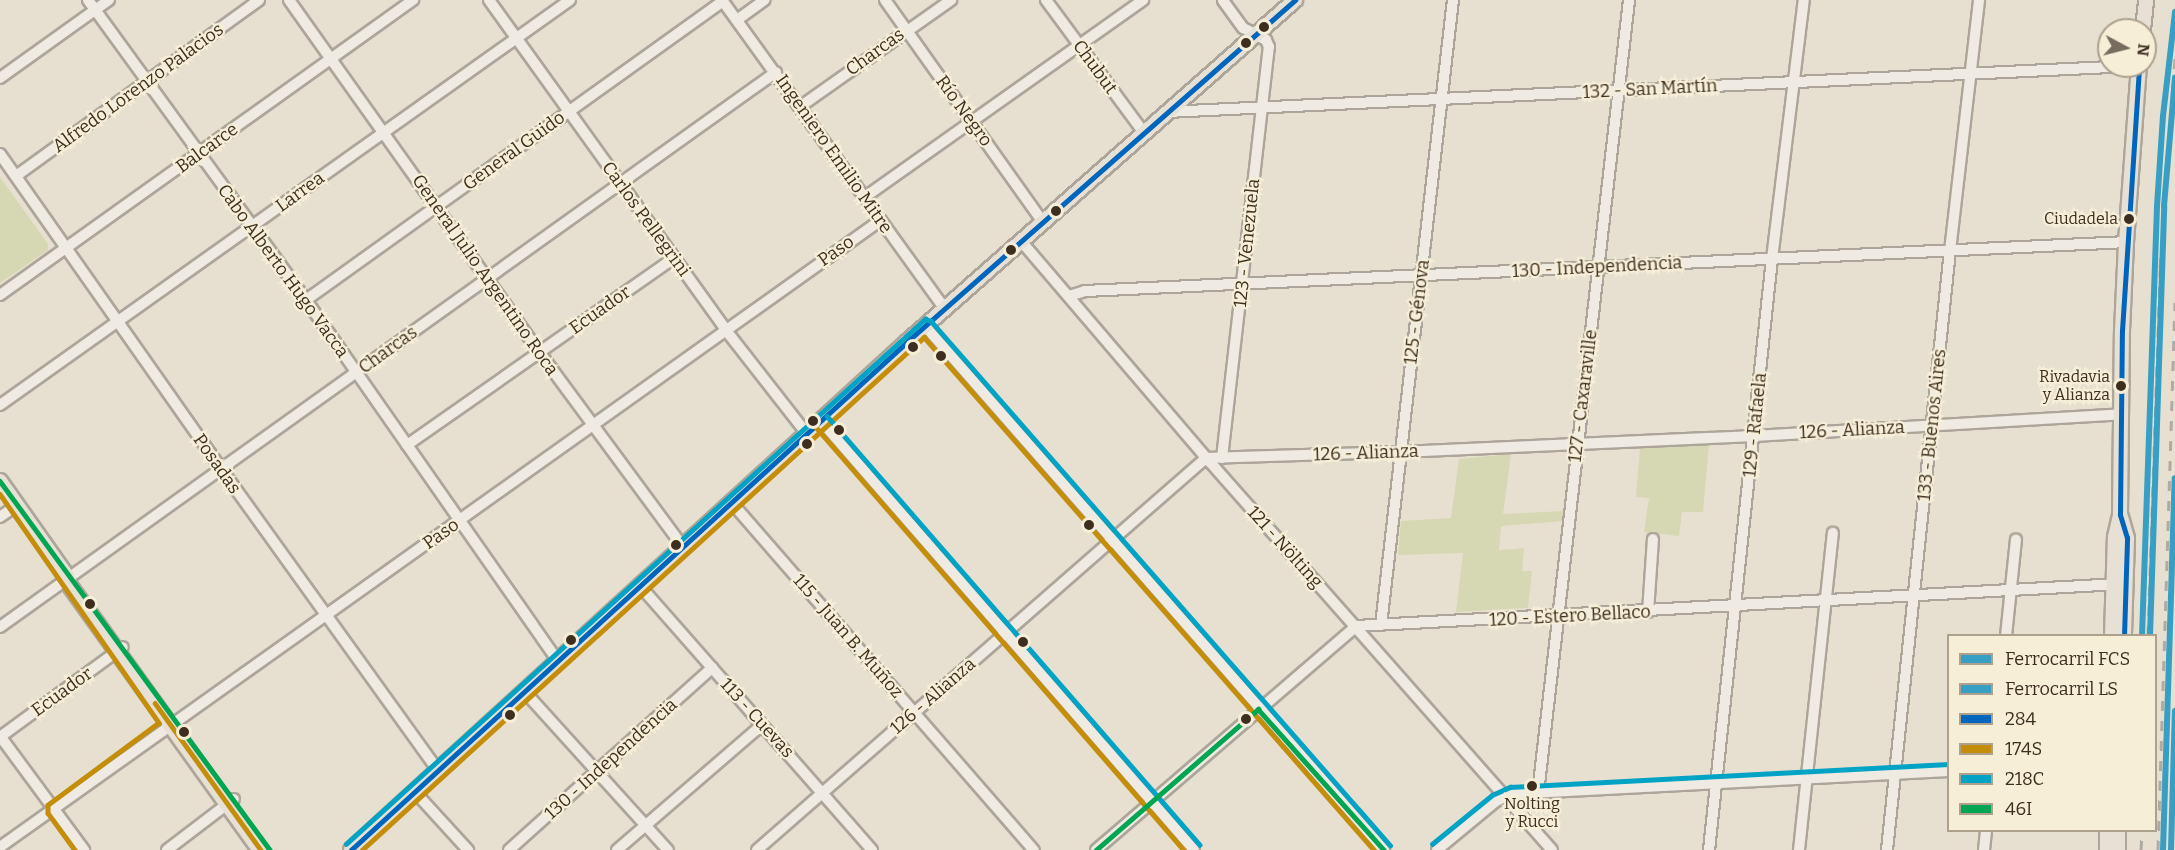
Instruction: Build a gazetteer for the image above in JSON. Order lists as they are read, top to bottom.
{
  "streets": {
    "street": [
      "Charcas",
      "Chubut",
      "Alfredo Lorenzo Palacios",
      "132 - San Martín",
      "Río Negro",
      "Balcarce",
      "General Guido",
      "Ingeniero Emilio Mitre",
      "Larrea",
      "Carlos Pellegrini",
      "123 - Venezuela",
      "Paso",
      "130 - Independencia",
      "Cabo Alberto Hugo Vacca",
      "General Julio Argentino Roca",
      "Ecuador",
      "125 - Génova",
      "127 - Caxaraville",
      "129 - Rafaela",
      "133 - Buenos Aires",
      "126 - Alianza",
      "Posadas",
      "121 - Nölting",
      "120 - Estero Bellaco",
      "115 - Juan B. Muñoz",
      "113 - Cuevas"
    ]
  },
  "crossings": [
    ["Charcas", "Río Negro"],
    ["Charcas", "Ingeniero Emilio Mitre"],
    ["Charcas", "Carlos Pellegrini"],
    ["Charcas", "Cabo Alberto Hugo Vacca"],
    ["Charcas", "General Julio Argentino Roca"],
    ["Charcas", "Posadas"],
    ["Alfredo Lorenzo Palacios", "Cabo Alberto Hugo Vacca"],
    ["Alfredo Lorenzo Palacios", "Posadas"],
    ["132 - San Martín", "123 - Venezuela"],
    ["132 - San Martín", "125 - Génova"],
    ["132 - San Martín", "127 - Caxaraville"],
    ["132 - San Martín", "129 - Rafaela"],
    ["132 - San Martín", "133 - Buenos Aires"],
    ["Balcarce", "Cabo Alberto Hugo Vacca"],
    ["Balcarce", "General Julio Argentino Roca"],
    ["Balcarce", "Posadas"],
    ["General Guido", "Ingeniero Emilio Mitre"],
    ["General Guido", "Carlos Pellegrini"],
    ["General Guido", "Cabo Alberto Hugo Vacca"],
    ["General Guido", "General Julio Argentino Roca"],
    ["Ingeniero Emilio Mitre", "Paso"],
    ["Larrea", "Carlos Pellegrini"],
    ["Larrea", "Cabo Alberto Hugo Vacca"],
    ["Larrea", "General Julio Argentino Roca"],
    ["Larrea", "Posadas"],
    ["Carlos Pellegrini", "Paso"],
    ["Carlos Pellegrini", "Ecuador"],
    ["123 - Venezuela", "130 - Independencia"],
    ["123 - Venezuela", "126 - Alianza"],
    ["Paso", "Cabo Alberto Hugo Vacca"],
    ["Paso", "General Julio Argentino Roca"],
    ["Paso", "Posadas"],
    ["130 - Independencia", "125 - Génova"],
    ["130 - Independencia", "127 - Caxaraville"],
    ["130 - Independencia", "129 - Rafaela"],
    ["130 - Independencia", "133 - Buenos Aires"],
    ["130 - Independencia", "121 - Nölting"],
    ["130 - Independencia", "113 - Cuevas"],
    ["Cabo Alberto Hugo Vacca", "Ecuador"],
    ["General Julio Argentino Roca", "Ecuador"],
    ["125 - Génova", "126 - Alianza"],
    ["125 - Génova", "120 - Estero Bellaco"],
    ["127 - Caxaraville", "126 - Alianza"],
    ["127 - Caxaraville", "120 - Estero Bellaco"],
    ["129 - Rafaela", "126 - Alianza"],
    ["129 - Rafaela", "120 - Estero Bellaco"],
    ["133 - Buenos Aires", "126 - Alianza"],
    ["133 - Buenos Aires", "120 - Estero Bellaco"],
    ["126 - Alianza", "121 - Nölting"],
    ["126 - Alianza", "115 - Juan B. Muñoz"],
    ["126 - Alianza", "113 - Cuevas"],
    ["121 - Nölting", "120 - Estero Bellaco"]
  ],
  "places": ["Ciudadela", "Rivadavia y Alianza", "Nolting y Rucci"],
  "lines": [
    "transit line 284",
    "rail line FCS",
    "rail line LS",
    "transit line 218C",
    "transit line 174S",
    "transit line 46I"
  ],
  "legend": [
    "Ferrocarril FCS",
    "Ferrocarril LS",
    "284",
    "174S",
    "218C",
    "46I"
  ],
  "north": "right"
}
